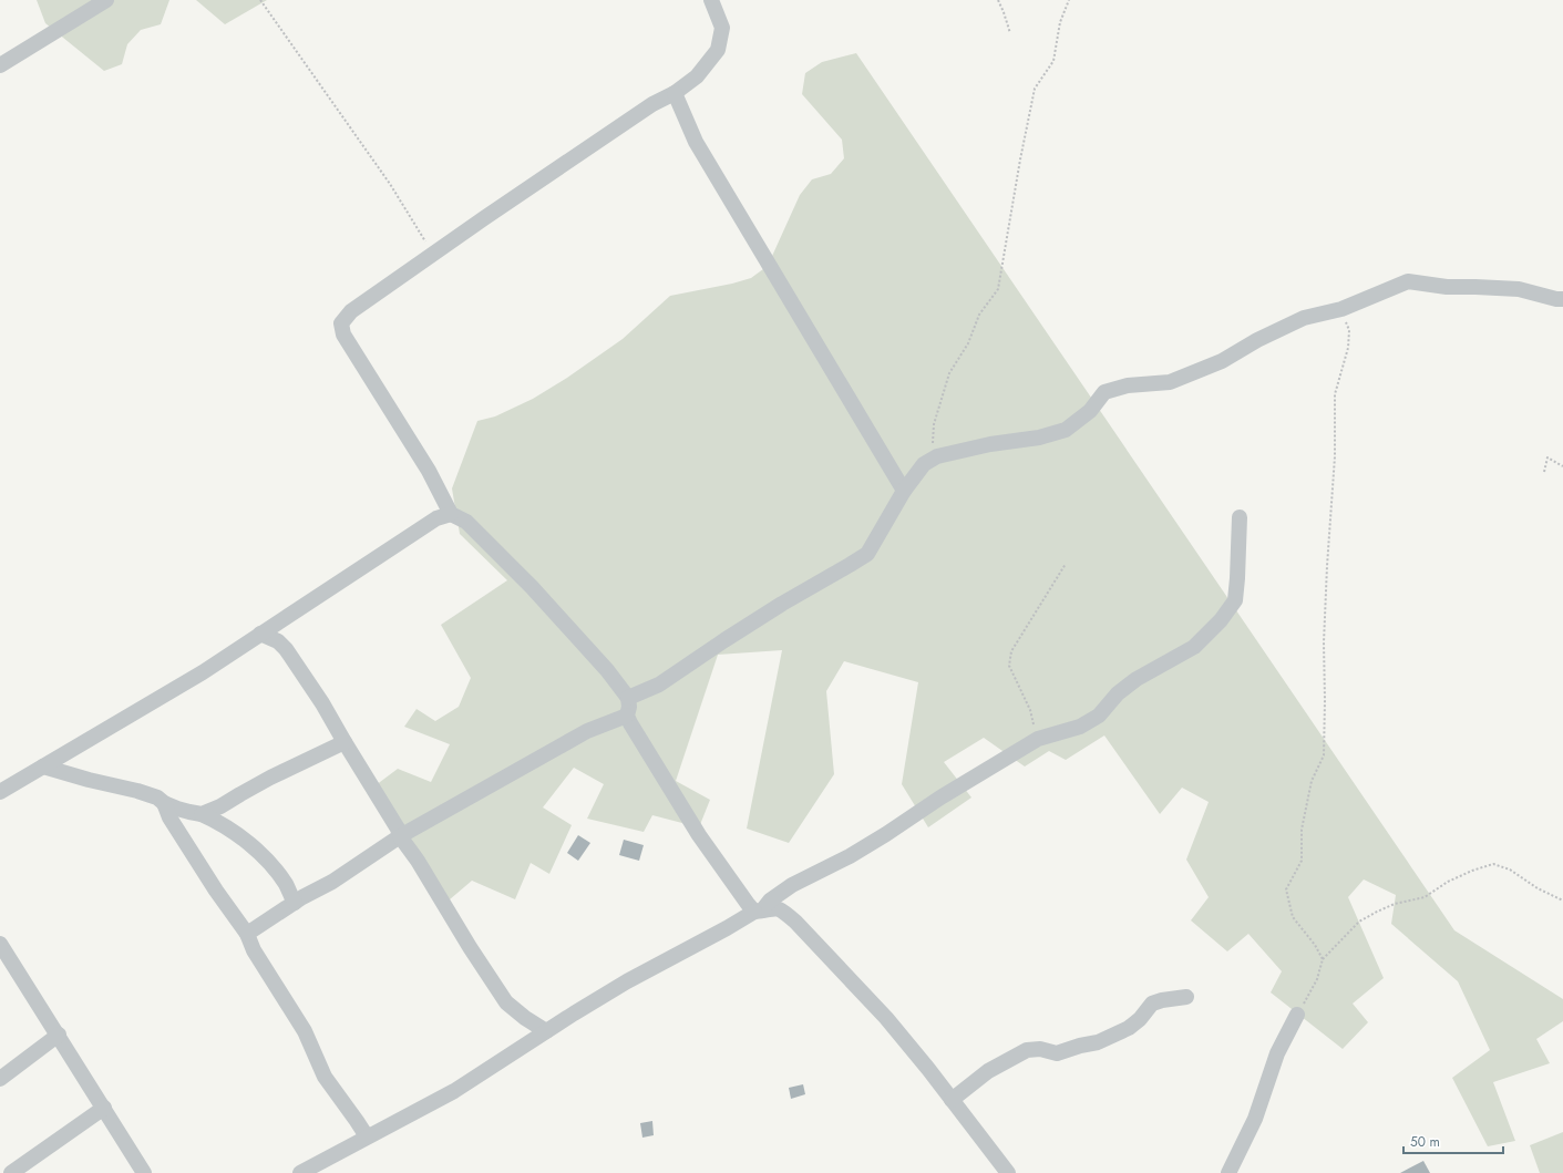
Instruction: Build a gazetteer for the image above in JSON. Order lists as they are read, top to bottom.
{
  "scale_bar": "50 m"
}
